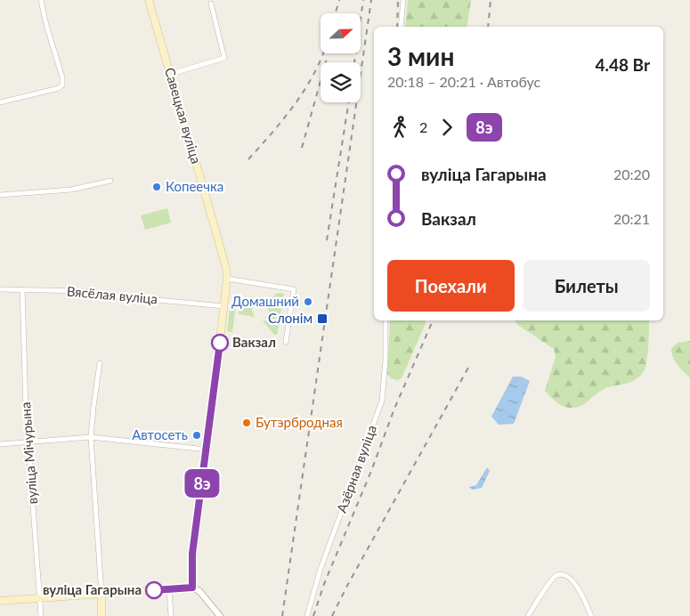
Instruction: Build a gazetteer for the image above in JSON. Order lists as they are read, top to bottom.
{
  "streets": {
    "main road": ["Савецкая вуліца"],
    "street": ["Вясёлая вуліца", "вуліца Мічурына", "Азёрная вуліца"]
  },
  "crossings": [
    ["Савецкая вуліца", "Вясёлая вуліца"],
    ["Вясёлая вуліца", "вуліца Мічурына"]
  ],
  "places": {
    "other": [
      "Копеечка",
      "Домашний",
      "Вакзал",
      "Бутэрбродная",
      "Автосеть",
      "вуліца Гагарына"
    ],
    "transit": ["Слонім"]
  },
  "lines": ["bus line 8э"],
  "north": "right",
  "page": {
    "on_map": "8э",
    "heading": ["3 мин", "20:18 – 20:21 · Автобус", "4.48 Br"],
    "legs": ["2", "8э"],
    "list": [
      {
        "name": "вуліца Гагарына",
        "value": "20:20"
      },
      {
        "name": "Вакзал",
        "value": "20:21"
      }
    ],
    "buttons": ["Поехали", "Билеты"]
  }
}
